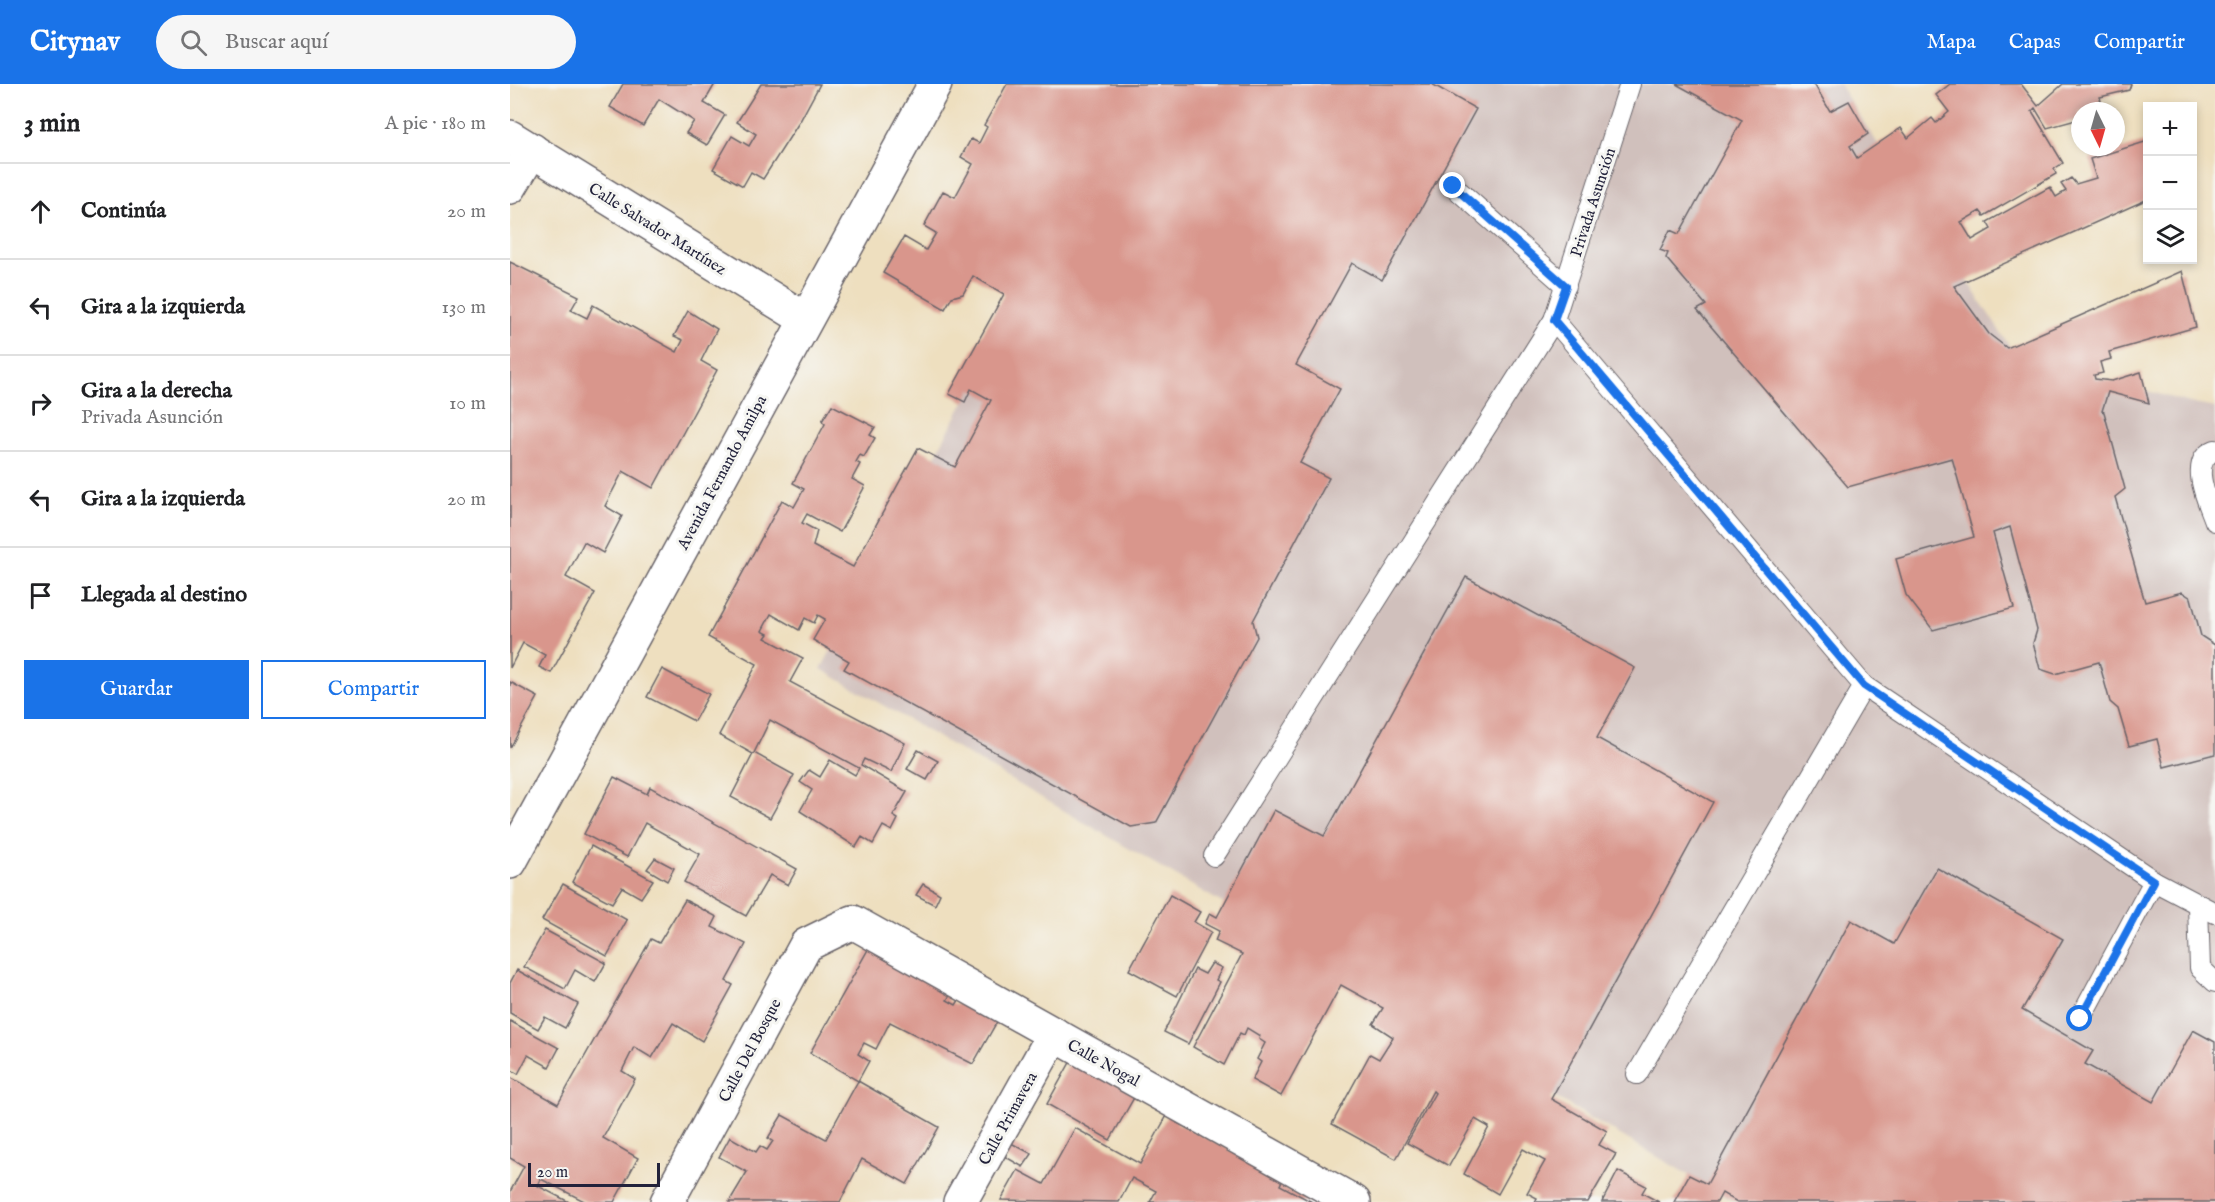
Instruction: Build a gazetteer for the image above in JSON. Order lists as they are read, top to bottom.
{
  "streets": {
    "street": [
      "Calle Salvador Martínez",
      "Avenida Fernando Amilpa",
      "Calle Del Bosque",
      "Calle Nogal",
      "Calle Primavera"
    ],
    "lane": ["Privada Asunción"]
  },
  "crossings": [
    ["Calle Salvador Martínez", "Avenida Fernando Amilpa"],
    ["Calle Del Bosque", "Calle Nogal"],
    ["Calle Nogal", "Calle Primavera"]
  ],
  "scale_bar": "20 m",
  "north": "bottom",
  "page": {
    "header": "Citynav",
    "search": "Buscar aquí",
    "nav": ["Mapa", "Capas", "Compartir"],
    "heading": ["3 min", "A pie · 180 m"],
    "map_buttons": ["+", "−"],
    "list": [
      ["Continúa", "20 m"],
      ["Gira a la izquierda", "130 m"],
      ["Gira a la derecha", "Privada Asunción", "10 m"],
      ["Gira a la izquierda", "20 m"],
      "Llegada al destino"
    ],
    "buttons": ["Guardar", "Compartir"],
    "scale": "20 m"
  }
}
